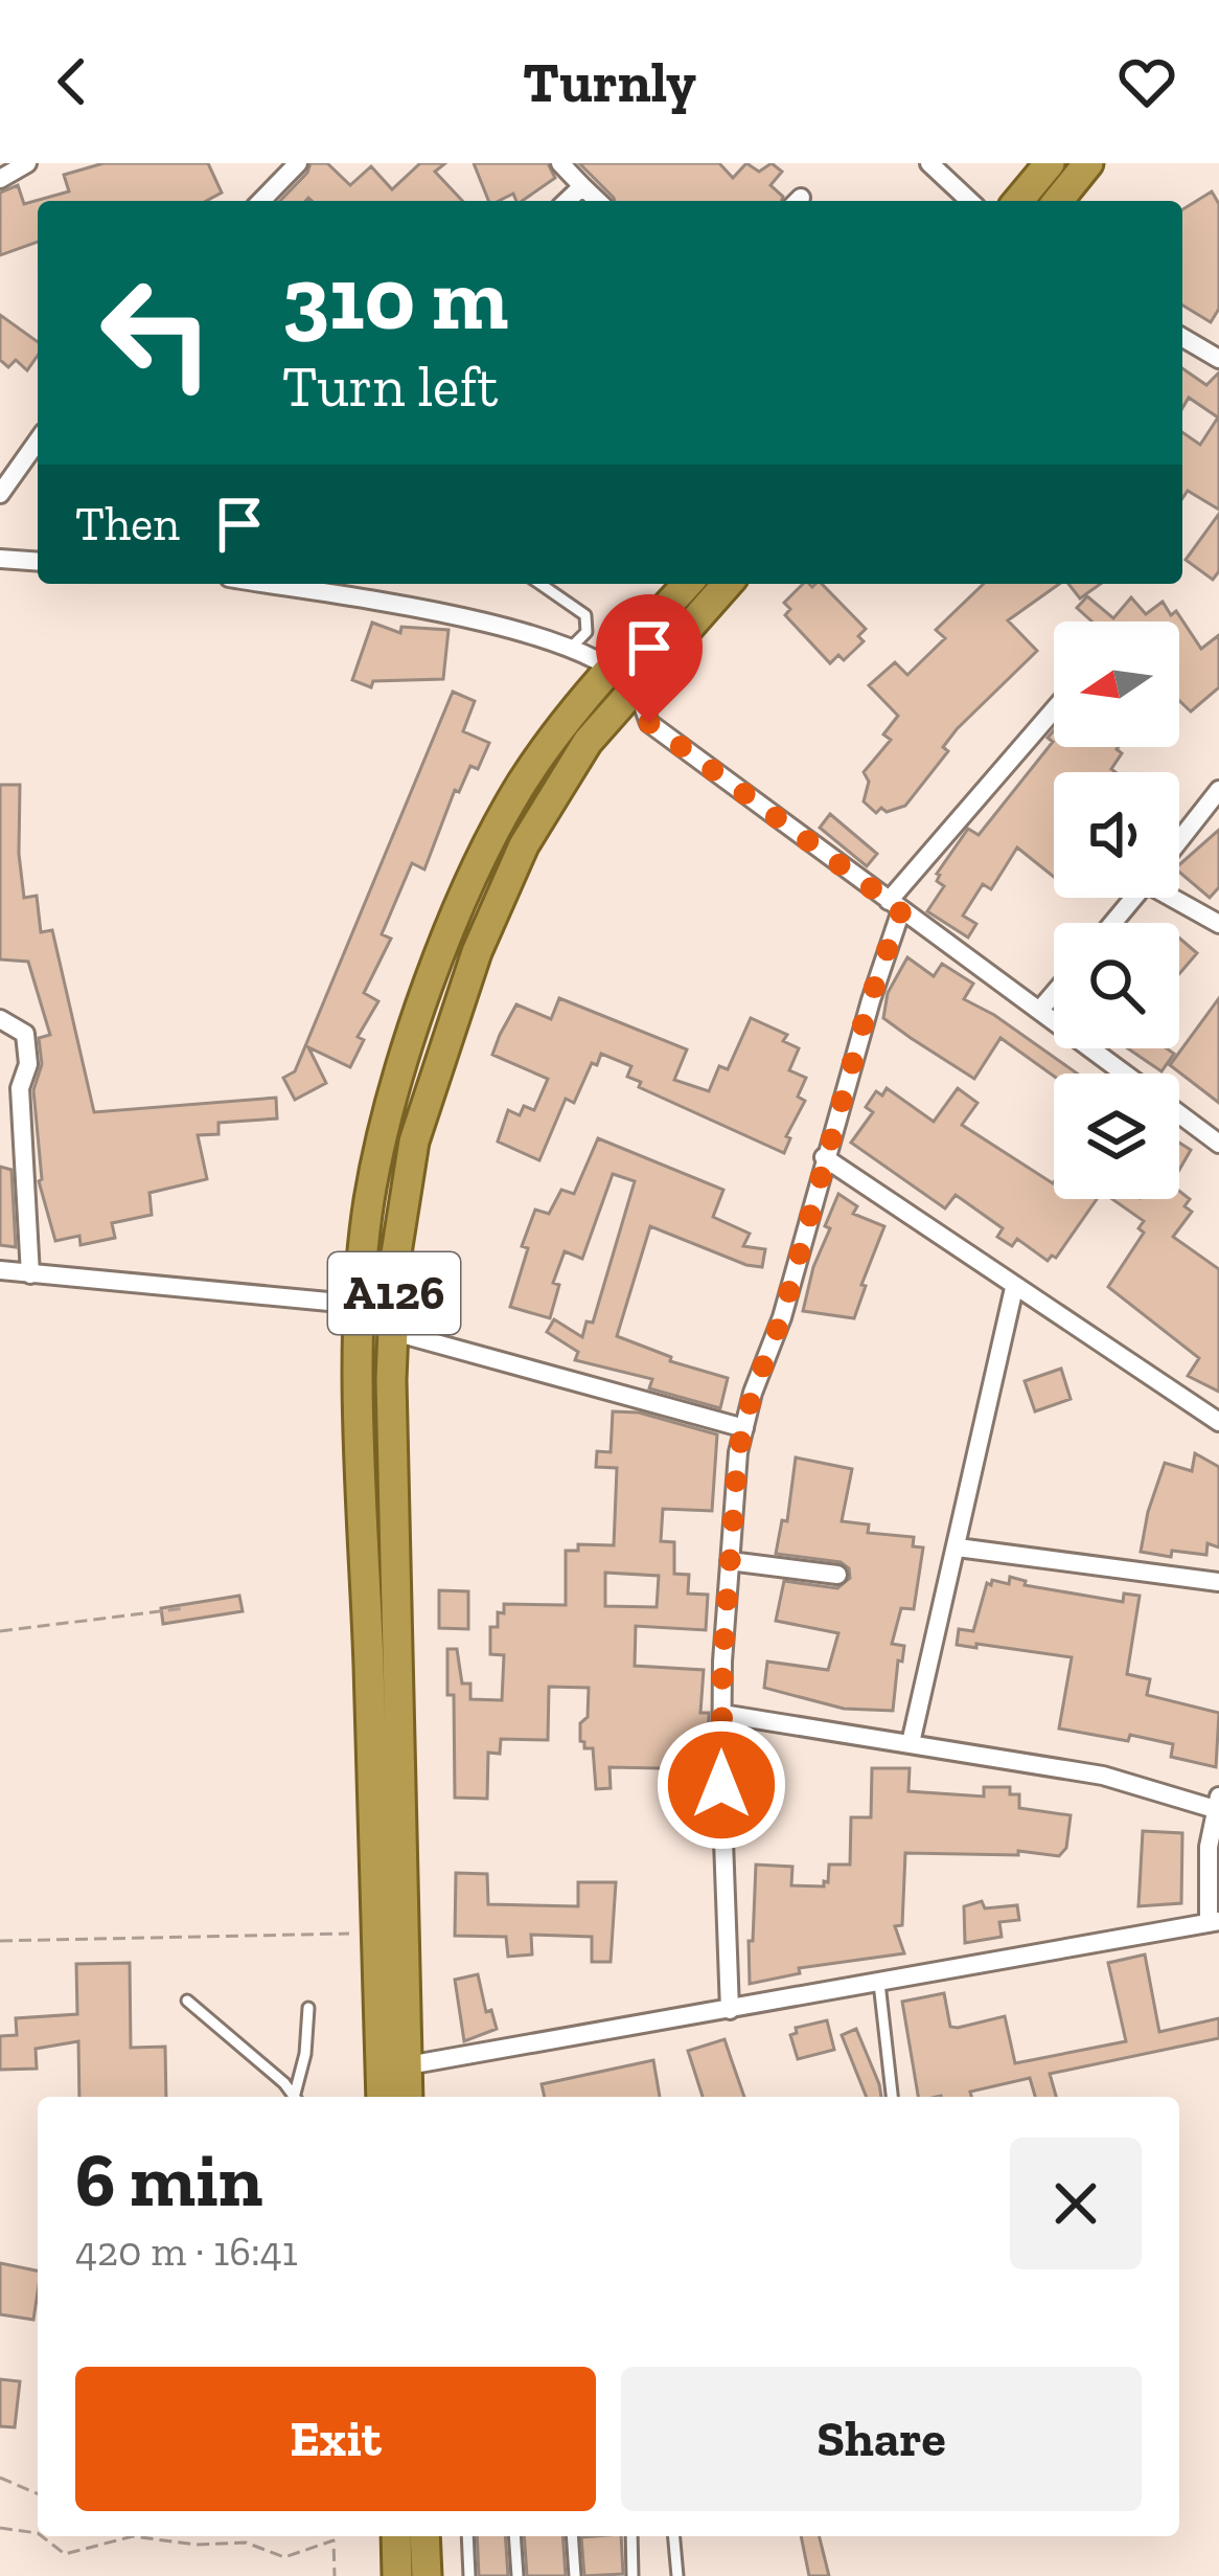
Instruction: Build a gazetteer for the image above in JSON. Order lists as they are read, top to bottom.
{
  "streets": {
    "highway": ["A126"]
  },
  "north": "left",
  "page": {
    "header": "Turnly",
    "turn": ["310 m", "Turn left"],
    "then": "Then",
    "heading": ["6 min", "420 m · 16:41"],
    "buttons": ["Exit", "Share"]
  }
}
